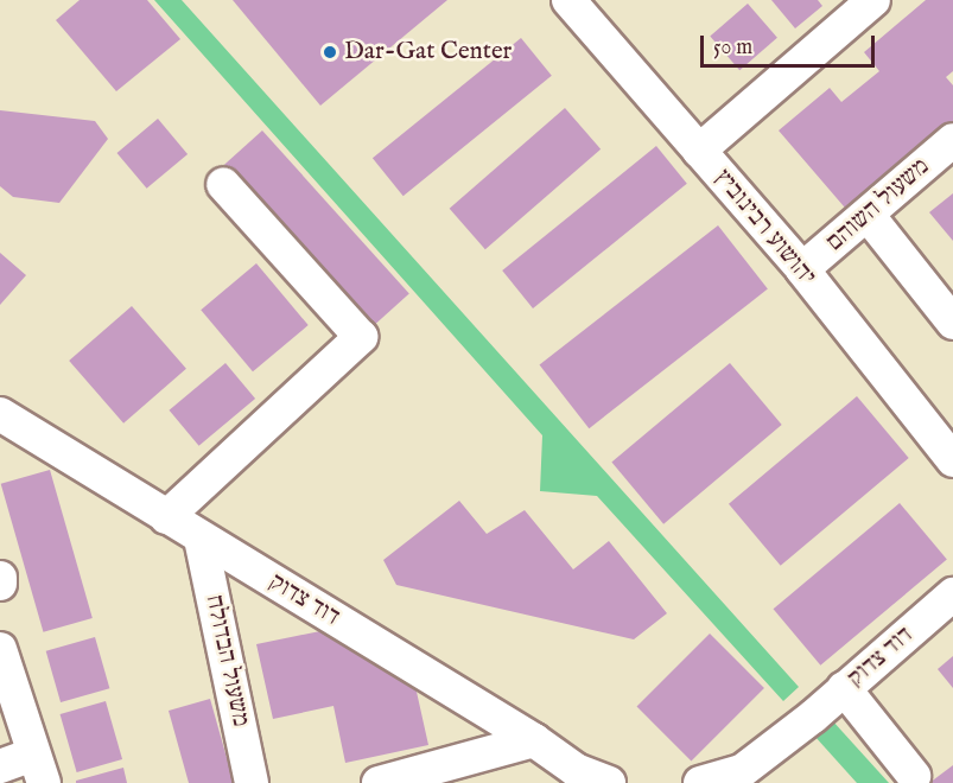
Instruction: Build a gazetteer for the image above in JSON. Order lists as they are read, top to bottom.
{
  "streets": {
    "street": [
      "משעול השוהם",
      "יהושוע רבינוביץ",
      "דוד צדוק",
      "משעול הבדולח"
    ]
  },
  "crossings": [
    ["משעול השוהם", "יהושוע רבינוביץ"],
    ["דוד צדוק", "משעול הבדולח"]
  ],
  "places": ["Dar-Gat Center"],
  "scale_bar": "50 m"
}
